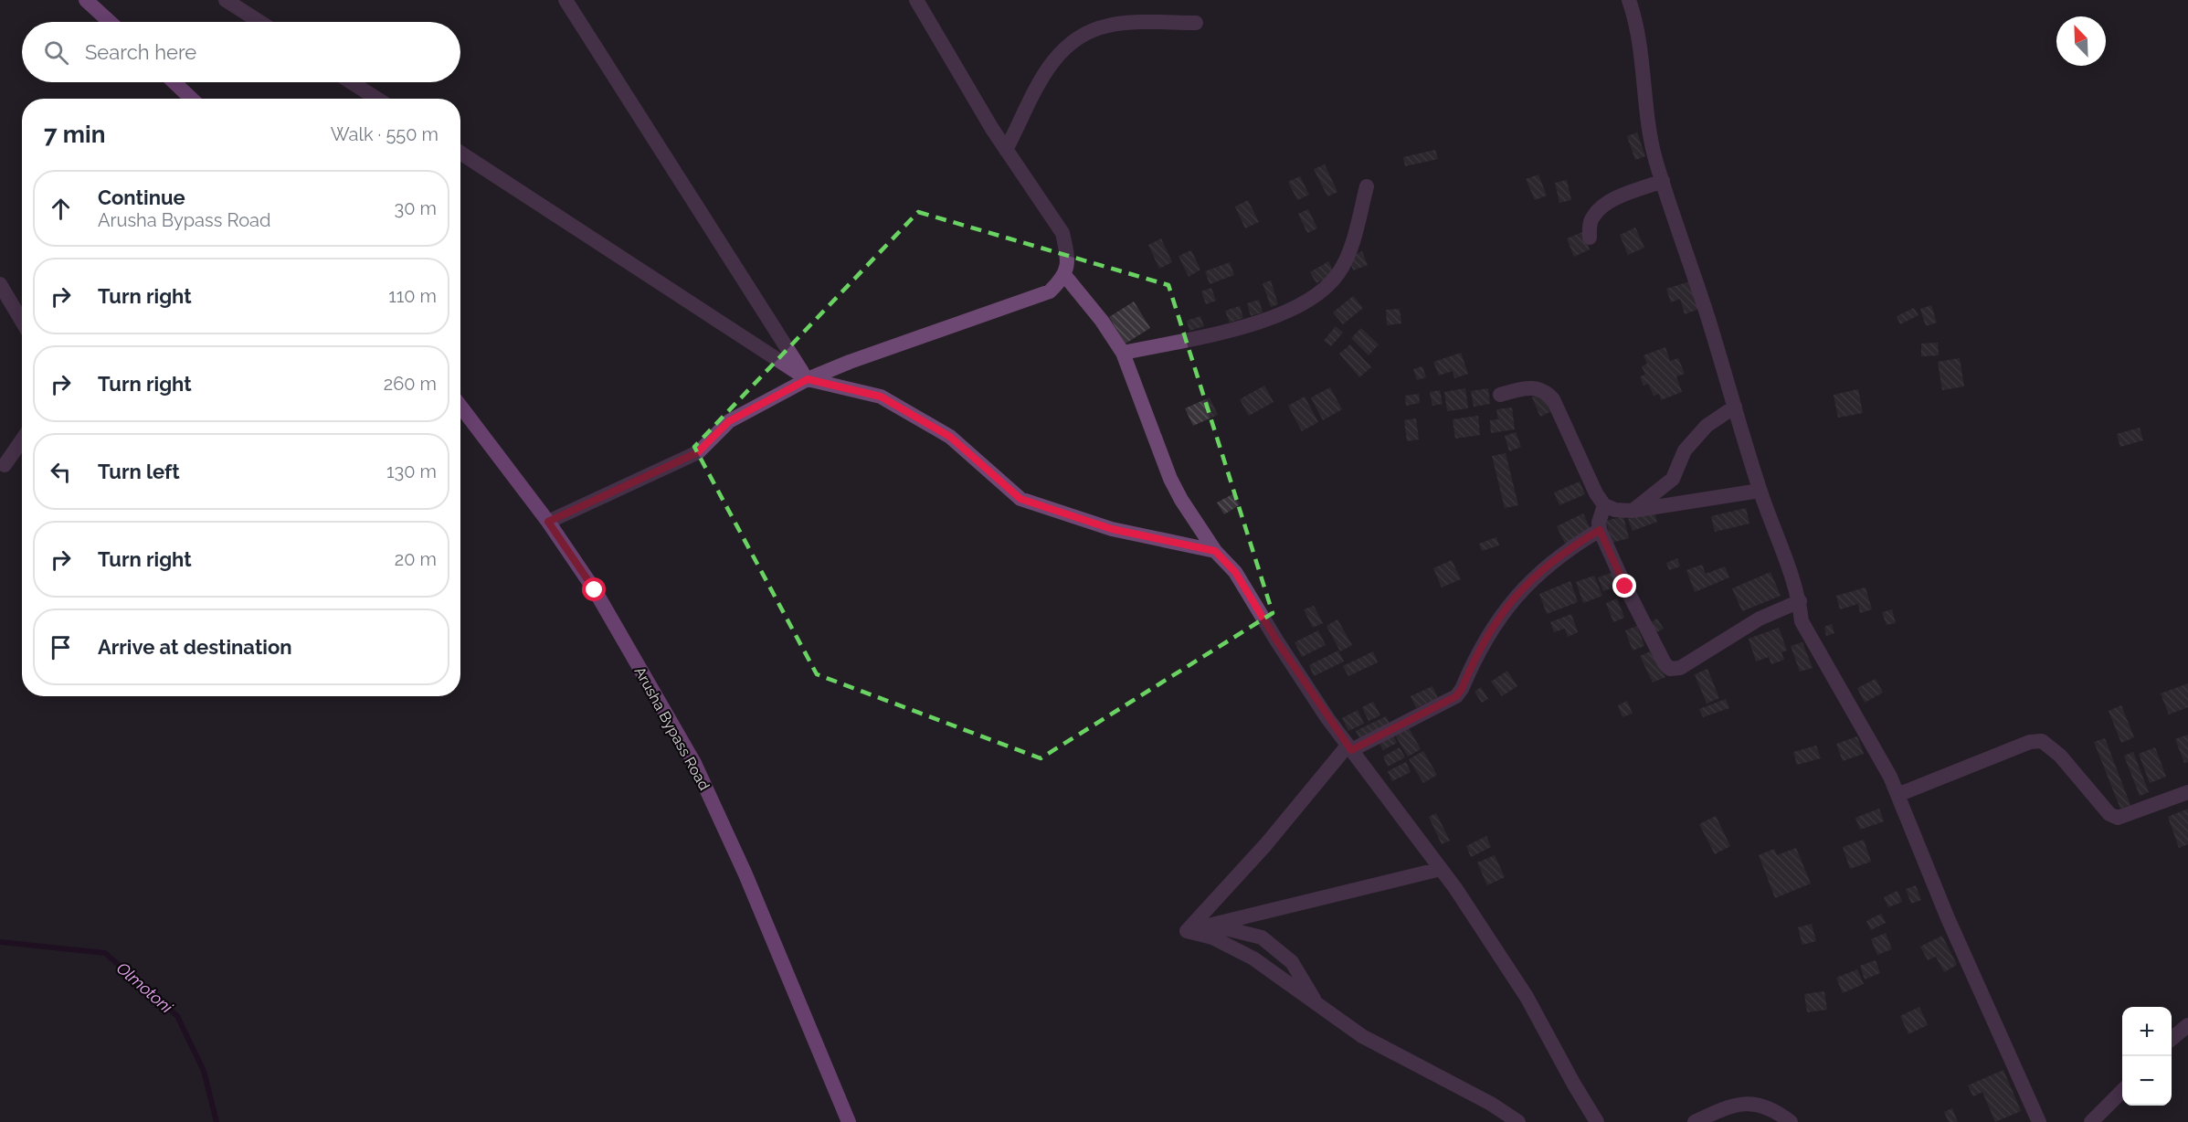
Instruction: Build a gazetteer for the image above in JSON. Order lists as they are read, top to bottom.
{
  "streets": {
    "main road": ["Arusha Bypass Road"]
  },
  "water": ["Olmotoni"],
  "north": "top left",
  "page": {
    "search": "Search here",
    "heading": ["7 min", "Walk · 550 m"],
    "list": [
      ["Continue", "Arusha Bypass Road", "30 m"],
      ["Turn right", "110 m"],
      ["Turn right", "260 m"],
      ["Turn left", "130 m"],
      ["Turn right", "20 m"],
      "Arrive at destination"
    ],
    "map_buttons": ["+", "−"]
  }
}
